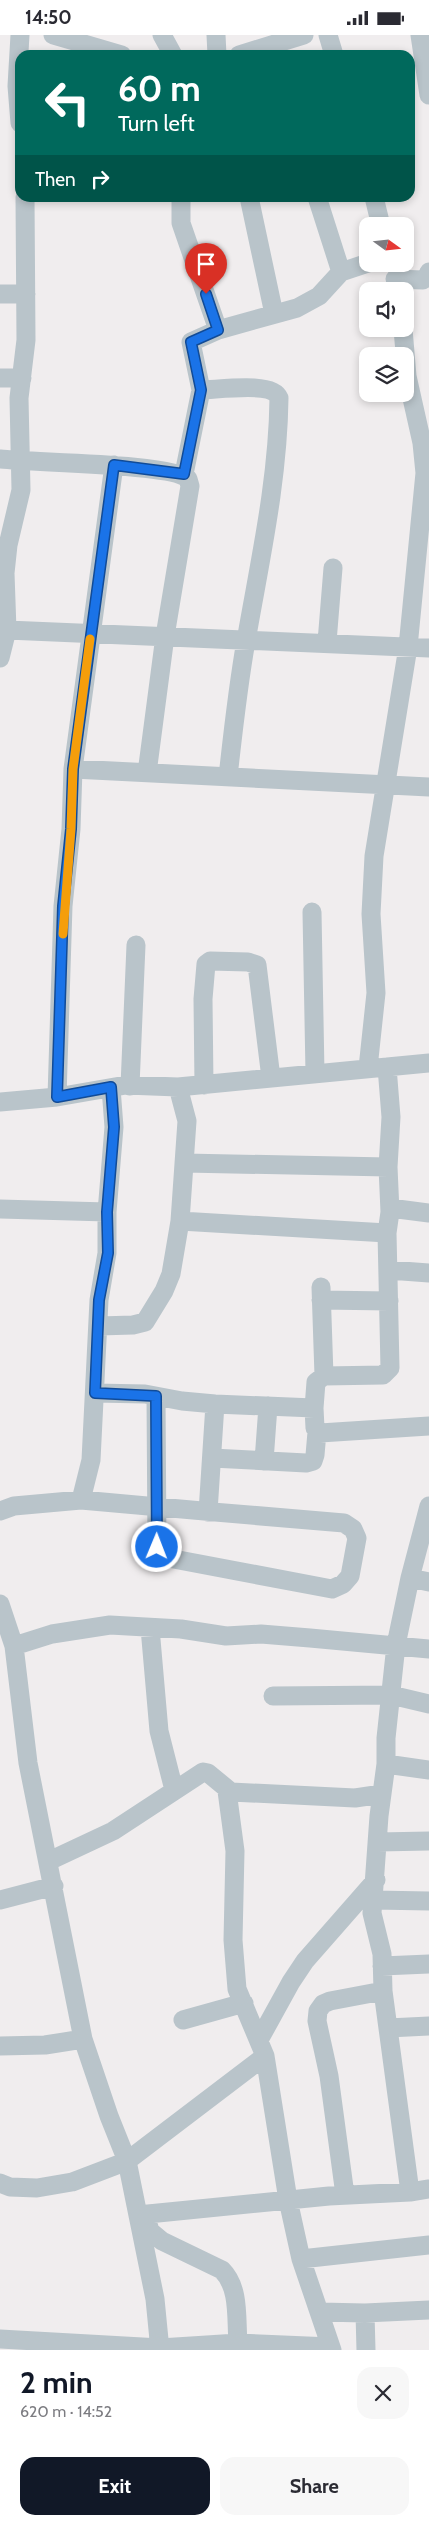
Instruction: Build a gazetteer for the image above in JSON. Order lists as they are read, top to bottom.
{
  "north": "right",
  "page": {
    "status": "14:50",
    "turn": ["60 m", "Turn left"],
    "then": "Then",
    "heading": ["2 min", "620 m · 14:52"],
    "buttons": ["Exit", "Share"]
  }
}
